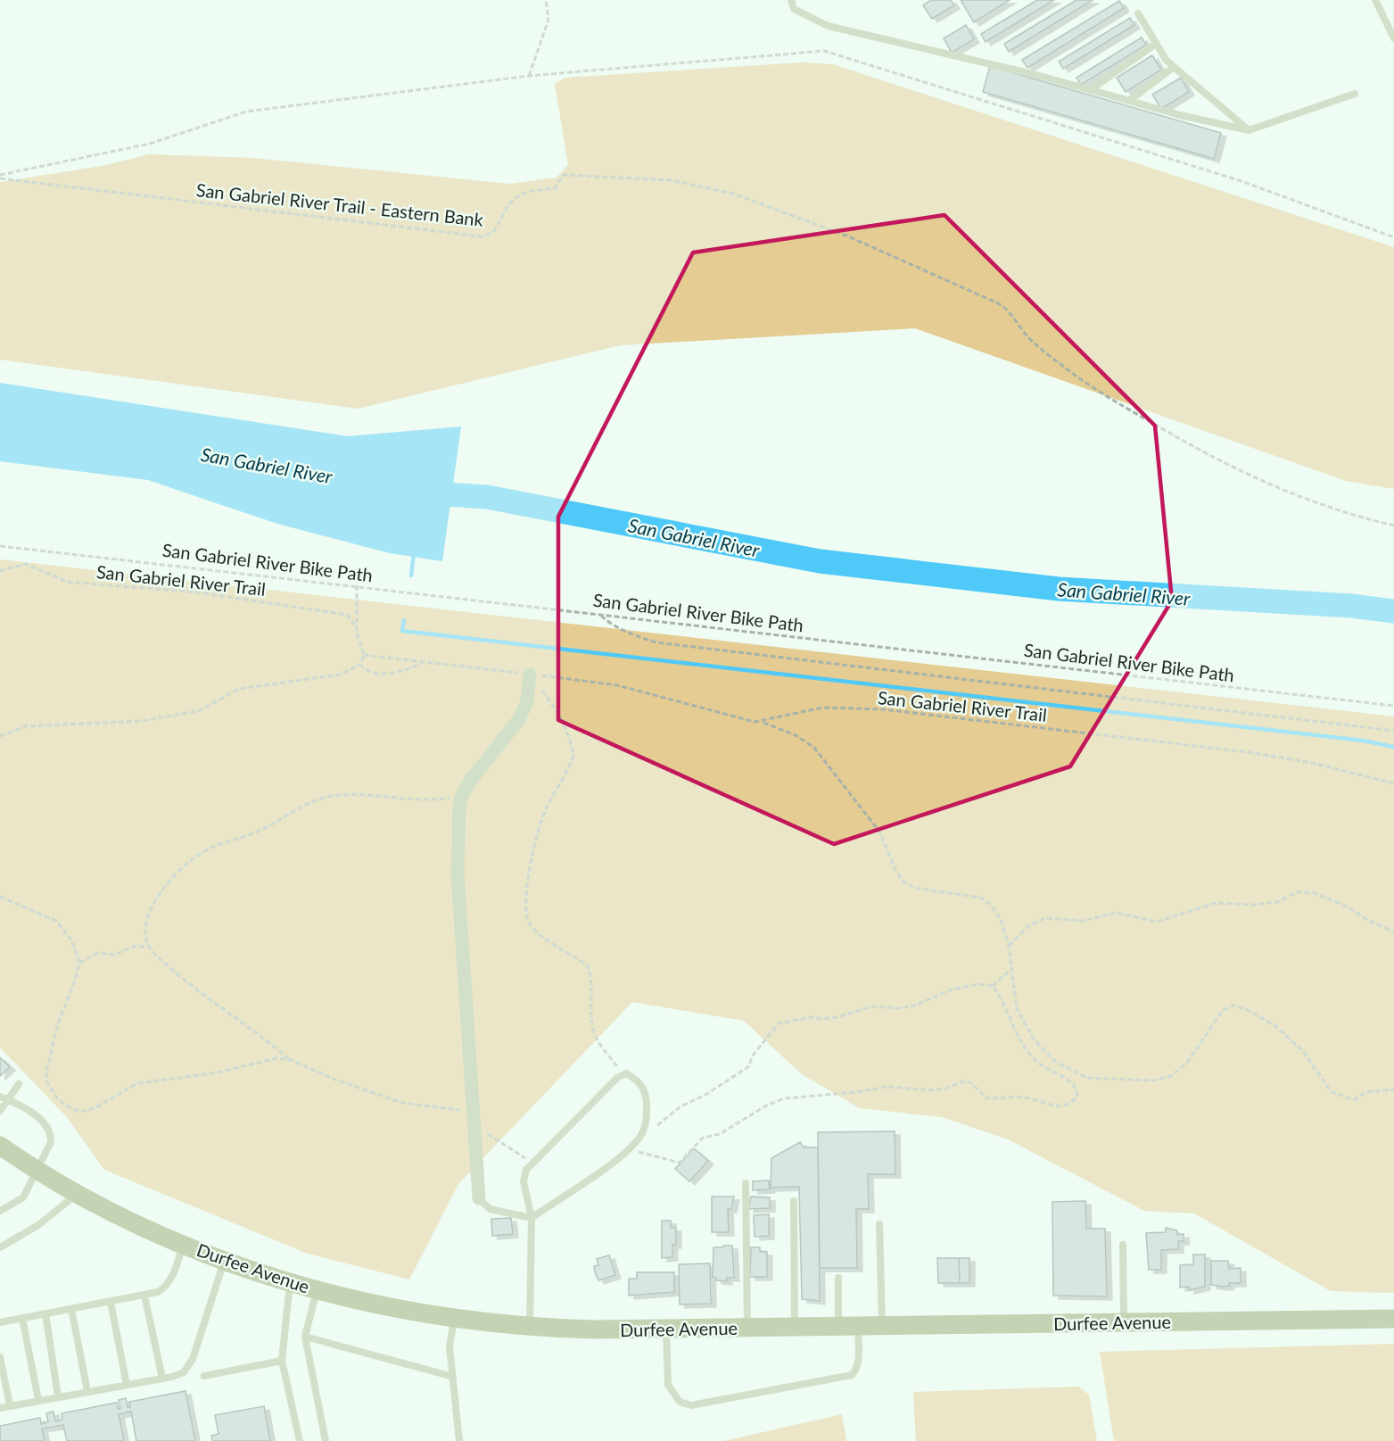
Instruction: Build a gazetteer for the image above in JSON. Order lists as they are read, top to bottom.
{
  "streets": {
    "main road": ["Durfee Avenue"],
    "path": ["San Gabriel River Trail - Eastern Bank", "San Gabriel River Bike Path", "San Gabriel River Trail"]
  },
  "water": ["San Gabriel River"]
}
